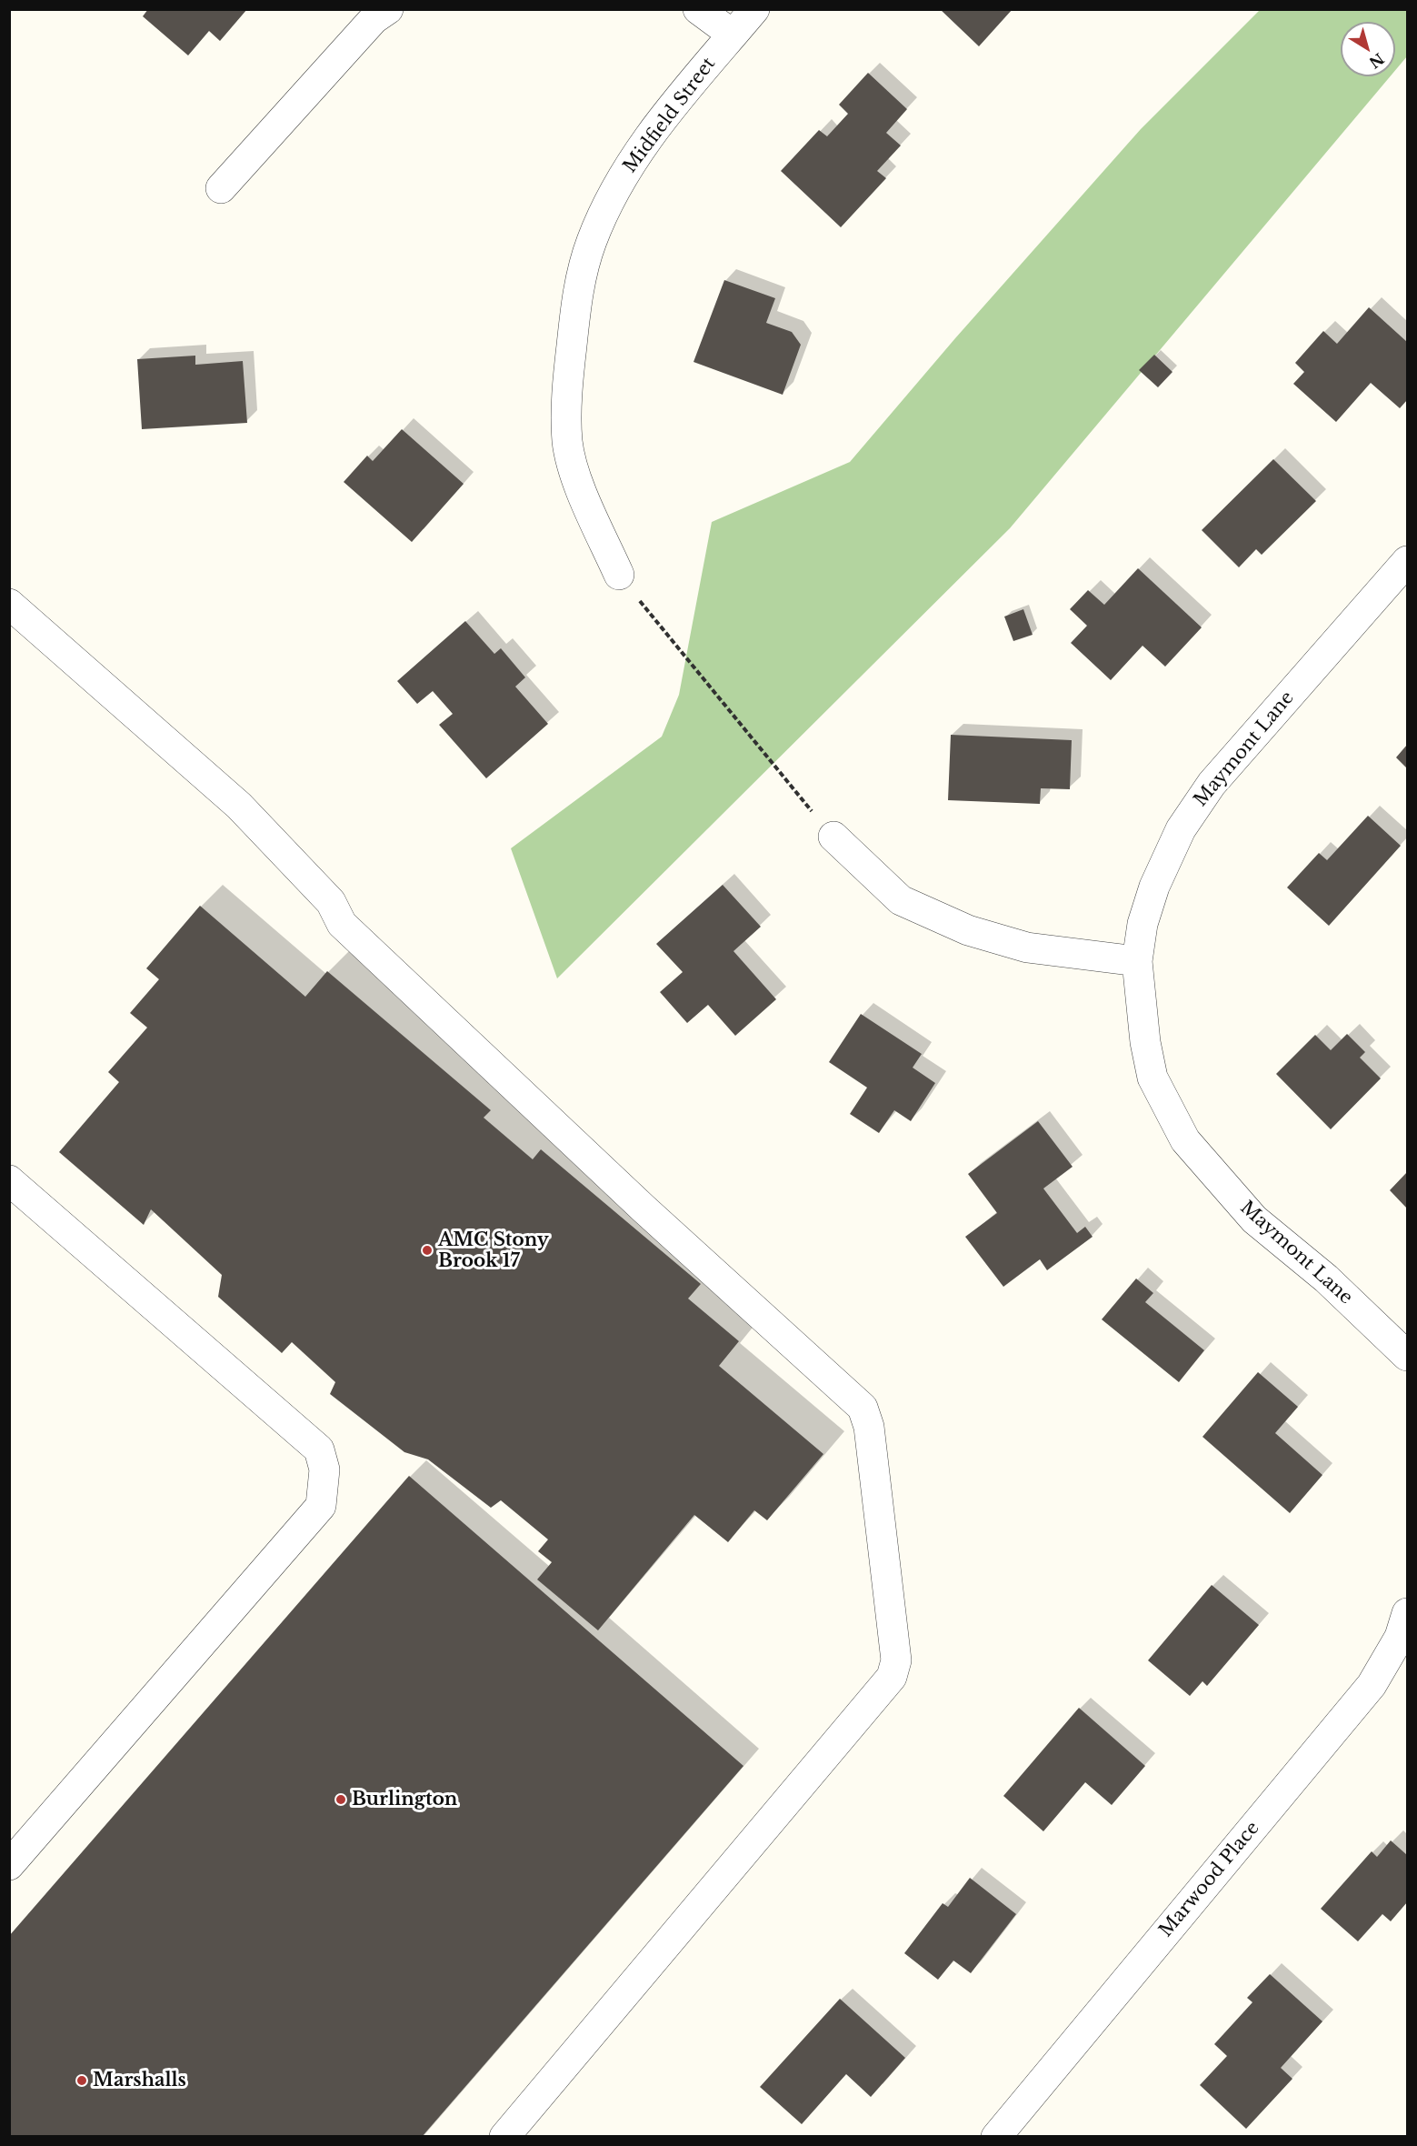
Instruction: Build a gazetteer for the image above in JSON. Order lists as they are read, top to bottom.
{
  "streets": {
    "street": ["Midfield Street", "Maymont Lane", "Marwood Place"]
  },
  "places": ["AMC Stony Brook 17", "Burlington", "Marshalls"],
  "north": "bottom right"
}
